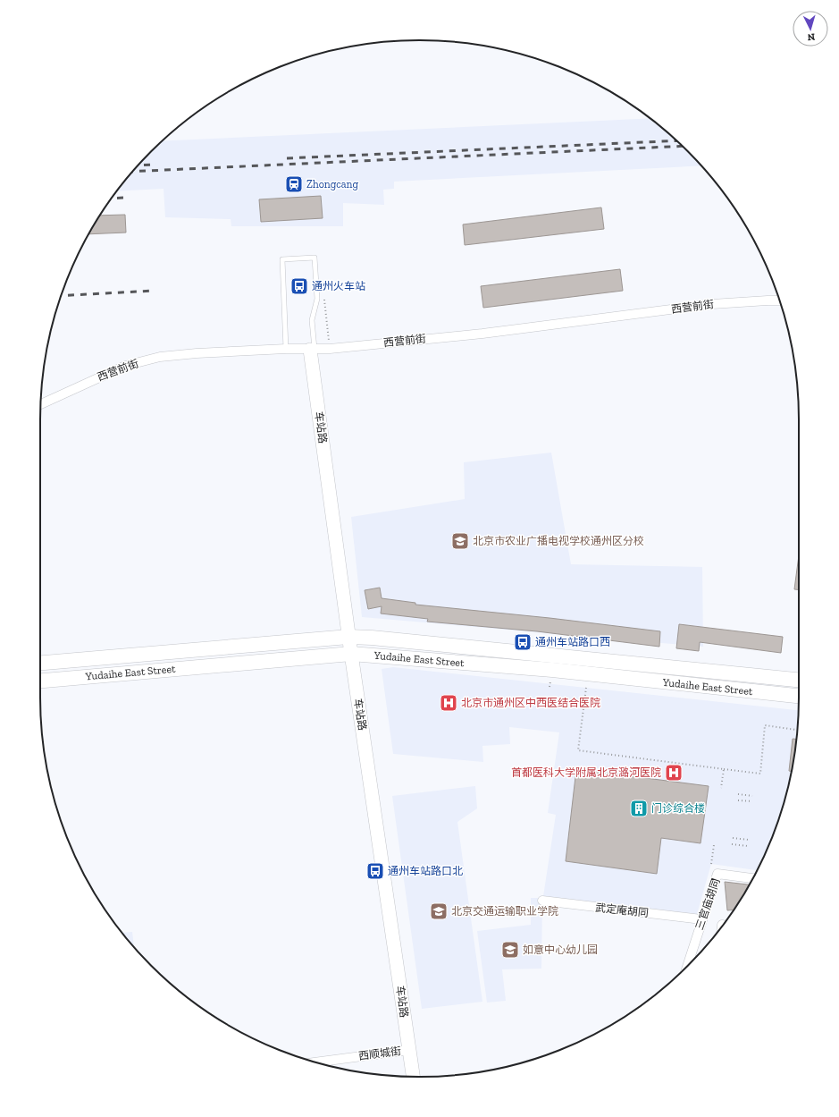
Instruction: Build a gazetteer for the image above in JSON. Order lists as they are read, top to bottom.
{
  "streets": {
    "main road": ["Yudaihe East Street"],
    "street": [
      "西营前街",
      "车站路",
      "三官庙胡同",
      "武定庵胡同",
      "西顺城街"
    ]
  },
  "crossings": [
    ["西营前街", "车站路"],
    ["车站路", "Yudaihe East Street"],
    ["车站路", "西顺城街"],
    ["三官庙胡同", "武定庵胡同"]
  ],
  "places": {
    "station": ["Zhongcang"],
    "bus stop": ["通州火车站", "通州车站路口西", "通州车站路口北"],
    "school or university": ["北京市农业广播电视学校通州区分校", "北京交通运输职业学院", "如意中心幼儿园"],
    "hospital": ["北京市通州区中西医结合医院", "首都医科大学附属北京潞河医院"],
    "building": ["门诊综合楼"]
  },
  "north": "bottom"
}
